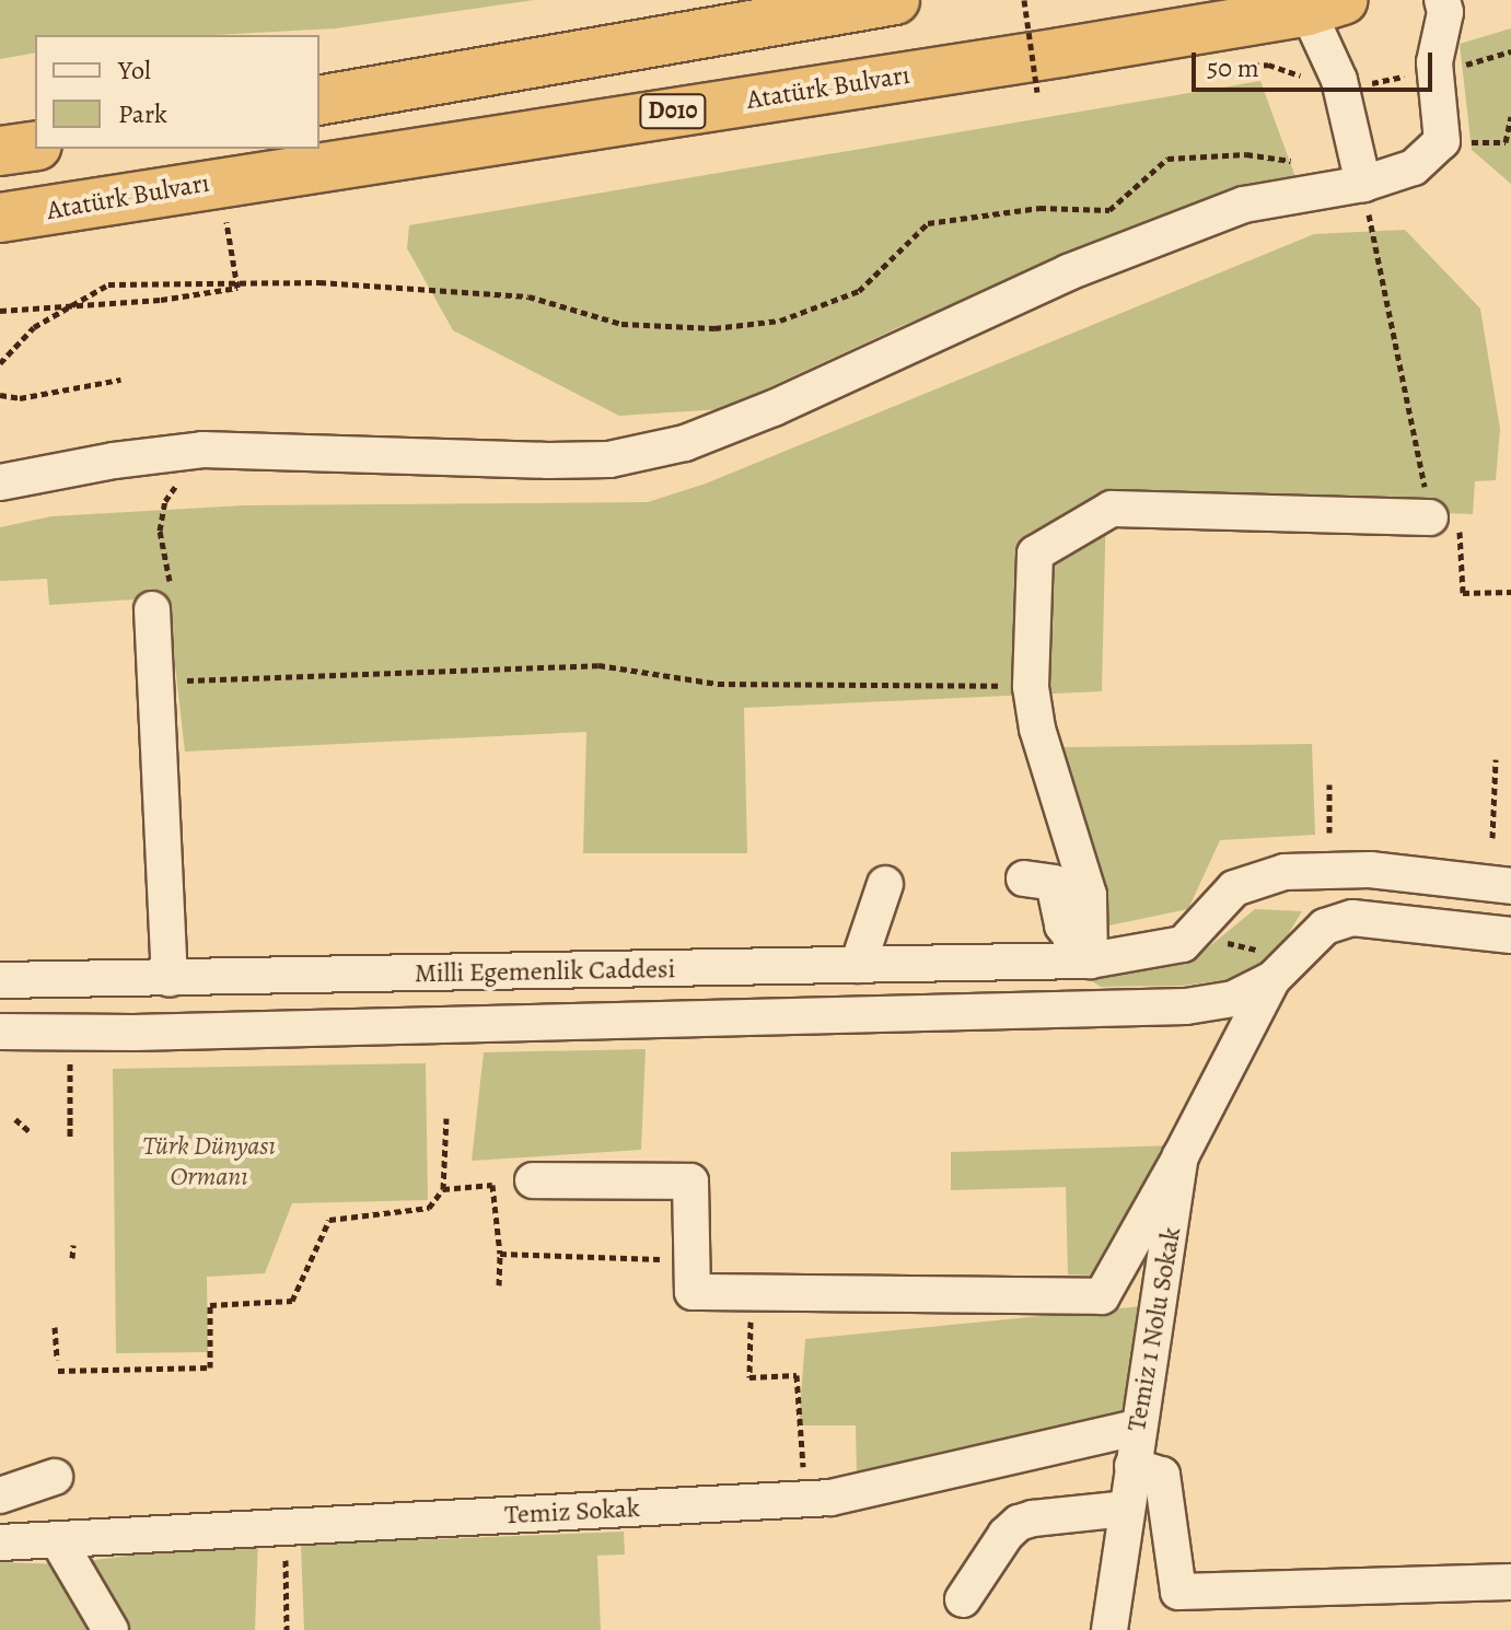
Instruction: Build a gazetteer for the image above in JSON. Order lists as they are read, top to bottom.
{
  "streets": {
    "highway": ["Atatürk Bulvarı", "D010"],
    "street": ["Milli Egemenlik Caddesi", "Temiz 1 Nolu Sokak", "Temiz Sokak"]
  },
  "crossings": [
    ["Milli Egemenlik Caddesi", "Temiz 1 Nolu Sokak"],
    ["Temiz 1 Nolu Sokak", "Temiz Sokak"]
  ],
  "parks": ["Türk Dünyası Ormanı"],
  "legend": ["Yol", "Park"],
  "scale_bar": "50 m"
}
